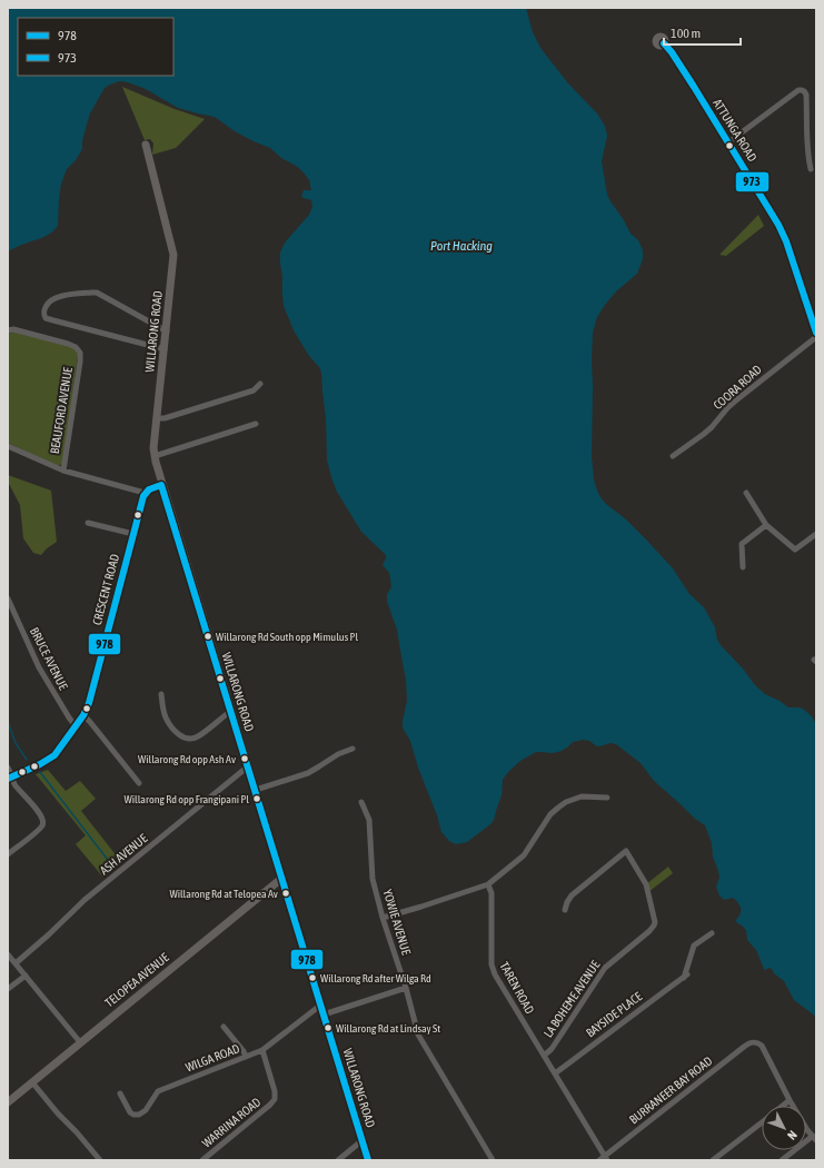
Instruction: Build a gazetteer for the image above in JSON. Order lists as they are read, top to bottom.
{
  "streets": {
    "street": [
      "ATTUNGA ROAD",
      "WILLARONG ROAD",
      "COORA ROAD",
      "BEAUFORD AVENUE",
      "CRESCENT ROAD",
      "BRUCE AVENUE",
      "ASH AVENUE",
      "YOWIE AVENUE",
      "TELOPEA AVENUE",
      "TAREN ROAD",
      "LA BOHEME AVENUE",
      "BAYSIDE PLACE",
      "WILGA ROAD",
      "BURRANEER BAY ROAD",
      "WARRINA ROAD"
    ]
  },
  "crossings": [
    ["WILLARONG ROAD", "ASH AVENUE"],
    ["WILLARONG ROAD", "TELOPEA AVENUE"],
    ["WILLARONG ROAD", "WILGA ROAD"],
    ["BEAUFORD AVENUE", "CRESCENT ROAD"],
    ["CRESCENT ROAD", "BRUCE AVENUE"],
    ["TAREN ROAD", "LA BOHEME AVENUE"],
    ["TAREN ROAD", "BAYSIDE PLACE"],
    ["TAREN ROAD", "BURRANEER BAY ROAD"],
    ["WILGA ROAD", "WARRINA ROAD"]
  ],
  "water": ["Port Hacking"],
  "places": [
    "Willarong Rd South opp Mimulus Pl",
    "Willarong Rd opp Ash Av",
    "Willarong Rd opp Frangipani Pl",
    "Willarong Rd at Telopea Av",
    "Willarong Rd after Wilga Rd",
    "Willarong Rd at Lindsay St"
  ],
  "lines": ["transit line 973", "transit line 978"],
  "legend": ["978", "973"],
  "scale_bar": "100 m",
  "north": "bottom right"
}
